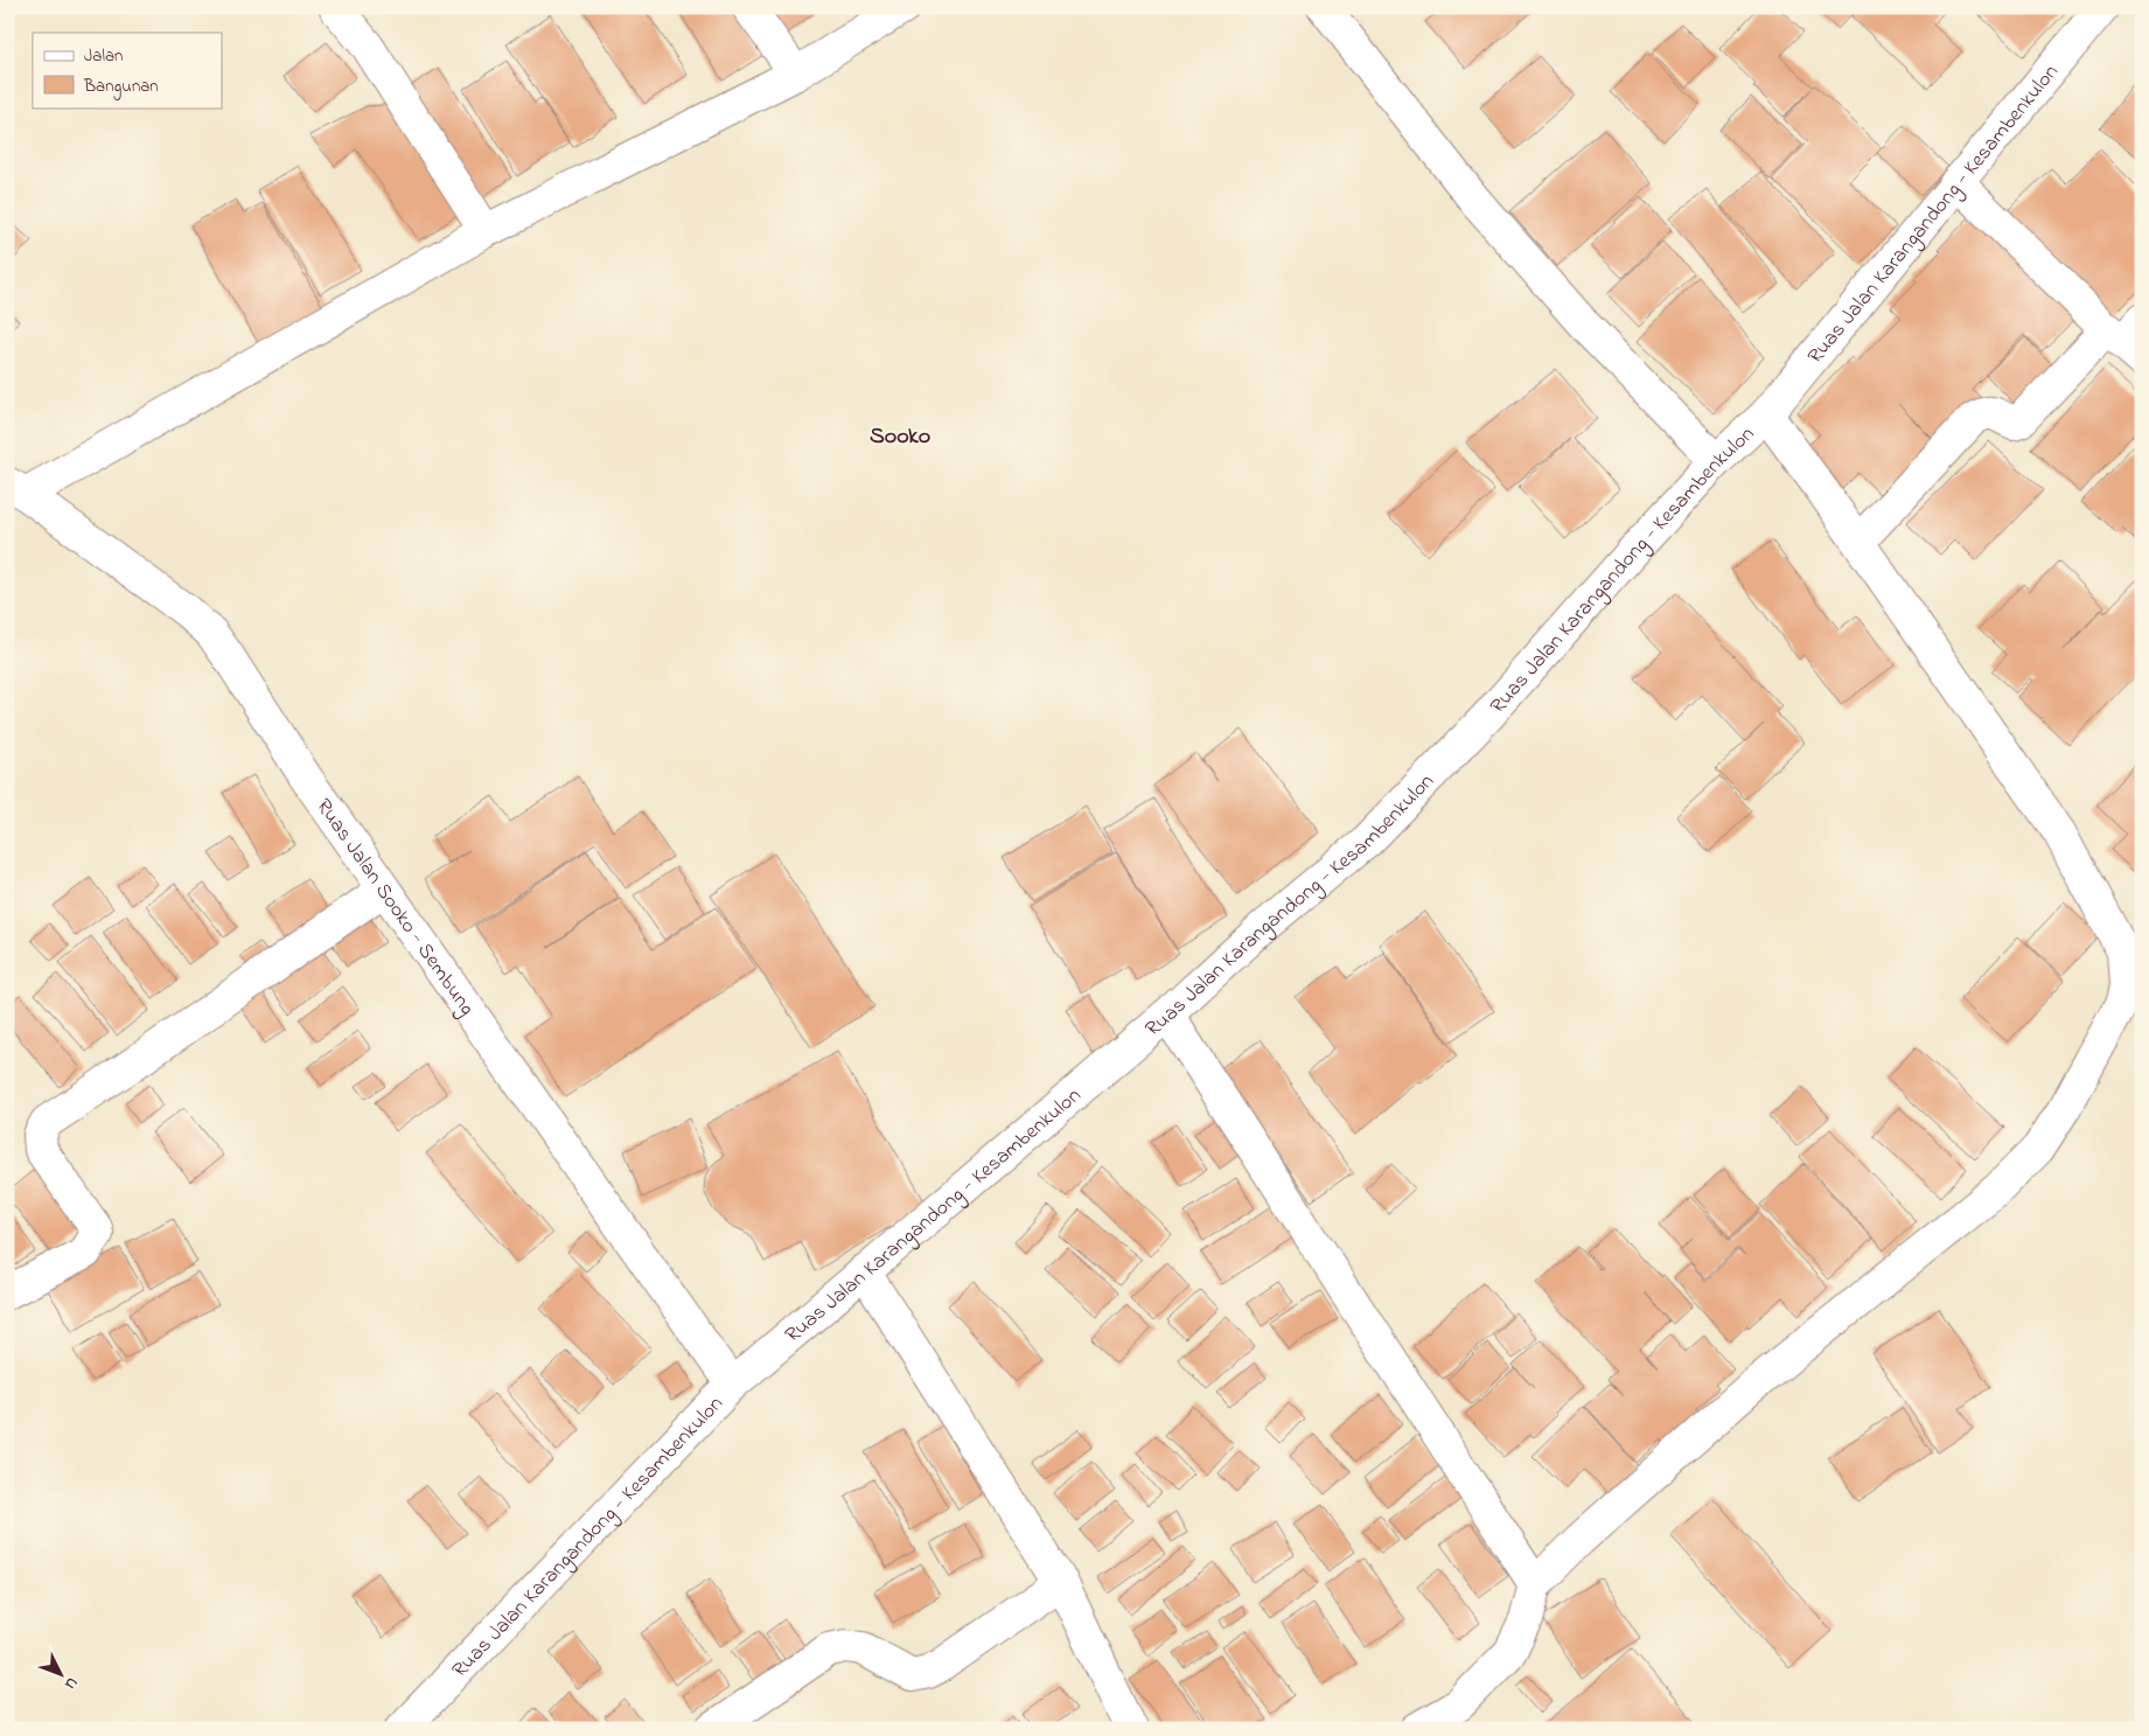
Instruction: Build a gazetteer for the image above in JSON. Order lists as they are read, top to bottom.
{
  "streets": {
    "street": ["Ruas Jalan Karangandong - Kesambenkulon", "Ruas Jalan Sooko - Sembung"]
  },
  "crossings": [
    ["Ruas Jalan Karangandong - Kesambenkulon", "Ruas Jalan Sooko - Sembung"]
  ],
  "districts": ["Sooko"],
  "legend": ["Jalan", "Bangunan"],
  "north": "bottom right"
}
